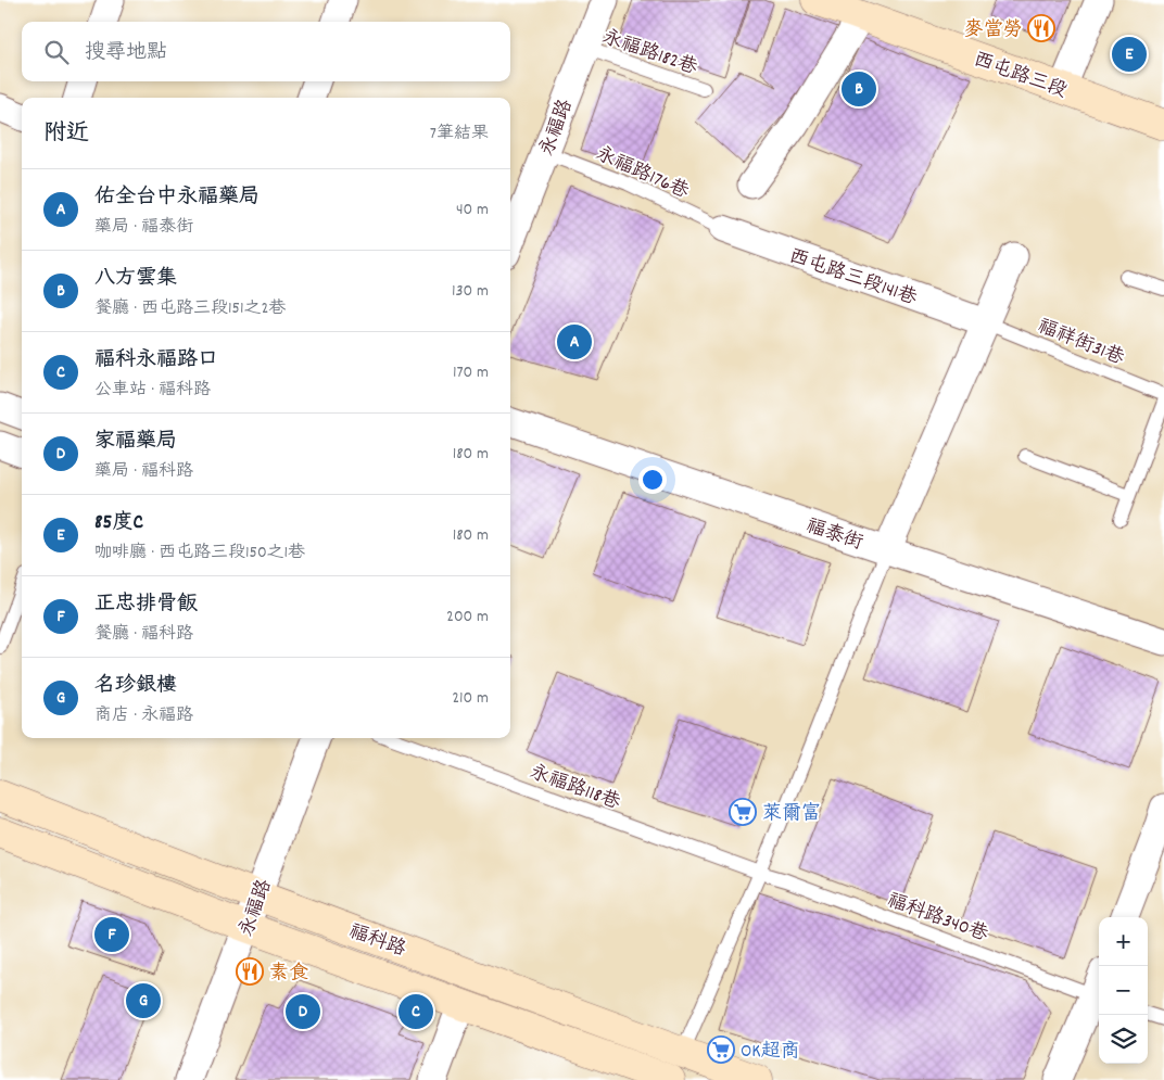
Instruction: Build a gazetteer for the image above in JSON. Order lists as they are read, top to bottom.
{
  "streets": {
    "street": [
      "西屯路三段",
      "永福路",
      "西屯路三段141巷",
      "福泰街",
      "福科路"
    ],
    "lane": [
      "永福路182巷",
      "永福路176巷",
      "福祥街31巷",
      "永福路118巷",
      "福科路340巷"
    ]
  },
  "crossings": [
    ["永福路182巷", "永福路"],
    ["永福路", "永福路176巷"],
    ["永福路", "福科路"],
    ["永福路176巷", "西屯路三段141巷"],
    ["西屯路三段141巷", "福祥街31巷"],
    ["永福路118巷", "福科路340巷"]
  ],
  "places": {
    "restaurant": ["麥當勞", "素食"],
    "supermarket": ["萊爾富", "OK超商"]
  },
  "page": {
    "search": "搜尋地點",
    "pins": [
      "E",
      "B",
      "A",
      "F",
      "G",
      "C",
      "D"
    ],
    "heading": ["附近", "7筆結果"],
    "list": [
      {
        "mark": "A",
        "name": "佑全台中永福藥局",
        "note": "藥局 · 福泰街",
        "value": "40 m"
      },
      {
        "mark": "B",
        "name": "八方雲集",
        "note": "餐廳 · 西屯路三段151之2巷",
        "value": "130 m"
      },
      {
        "mark": "C",
        "name": "福科永福路口",
        "note": "公車站 · 福科路",
        "value": "170 m"
      },
      {
        "mark": "D",
        "name": "家福藥局",
        "note": "藥局 · 福科路",
        "value": "180 m"
      },
      {
        "mark": "E",
        "name": "85度C",
        "note": "咖啡廳 · 西屯路三段150之1巷",
        "value": "180 m"
      },
      {
        "mark": "F",
        "name": "正忠排骨飯",
        "note": "餐廳 · 福科路",
        "value": "200 m"
      },
      {
        "mark": "G",
        "name": "名珍銀樓",
        "note": "商店 · 永福路",
        "value": "210 m"
      }
    ],
    "map_buttons": ["+", "−"]
  }
}
